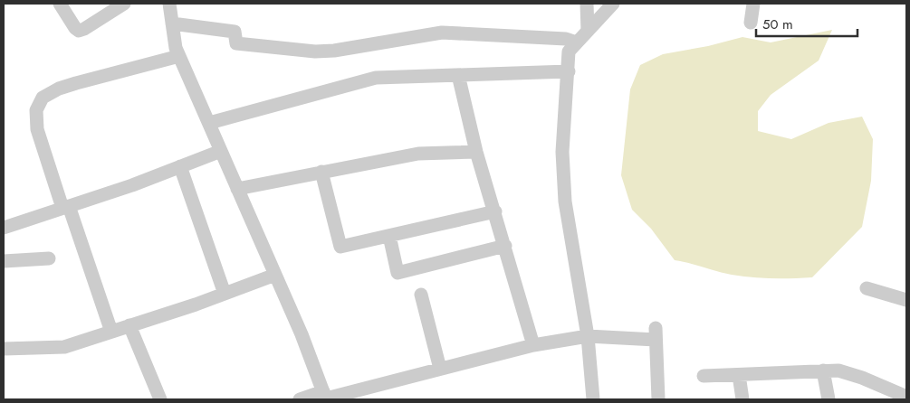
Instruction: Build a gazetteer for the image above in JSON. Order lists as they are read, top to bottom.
{
  "scale_bar": "50 m"
}
